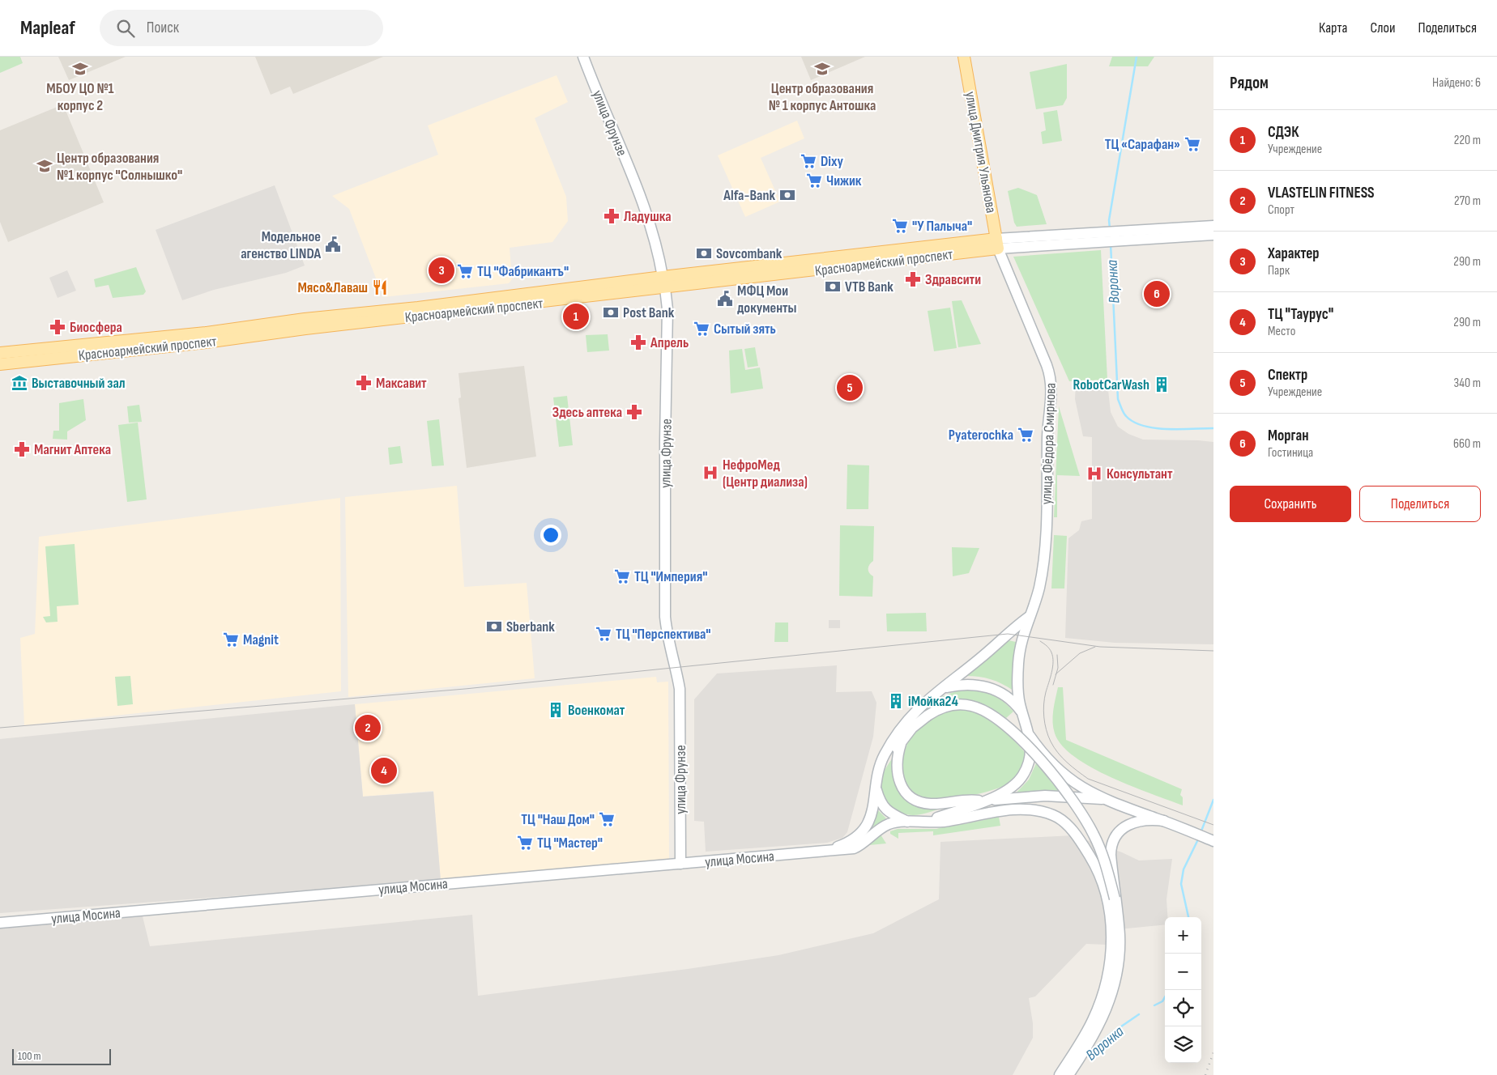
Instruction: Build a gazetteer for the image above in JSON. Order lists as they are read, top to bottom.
{
  "streets": {
    "main road": [
      "улица Фрунзе",
      "улица Дмитрия Ульянова",
      "Красноармейский проспект",
      "улица Фёдора Смирнова",
      "улица Мосина"
    ]
  },
  "crossings": [
    ["улица Фрунзе", "Красноармейский проспект"],
    ["улица Фрунзе", "улица Мосина"],
    ["улица Дмитрия Ульянова", "Красноармейский проспект"],
    ["улица Дмитрия Ульянова", "улица Фёдора Смирнова"],
    ["Красноармейский проспект", "улица Фёдора Смирнова"]
  ],
  "water": ["Воронка"],
  "places": {
    "school or university": ["МБОУ ЦО №1 корпус 2", "Центр образования № 1 корпус Антошка", "Центр образования №1 корпус \"Солнышко\""],
    "supermarket": [
      "ТЦ «Сарафан»",
      "Dixy",
      "Чижик",
      "\"У Палыча\"",
      "ТЦ \"Фабрикантъ\"",
      "Сытый зять",
      "Pyaterochka",
      "ТЦ \"Империя\"",
      "ТЦ \"Перспектива\"",
      "Magnit",
      "ТЦ \"Наш Дом\"",
      "ТЦ \"Мастер\""
    ],
    "bank": [
      "Alfa-Bank",
      "Sovcombank",
      "VTB Bank",
      "Post Bank",
      "Sberbank"
    ],
    "pharmacy": [
      "Ладушка",
      "Здравсити",
      "Биосфера",
      "Апрель",
      "Максавит",
      "Здесь аптека",
      "Магнит Аптека"
    ],
    "public building": ["Модельное агенство LINDA", "МФЦ Мои документы"],
    "restaurant": ["Мясо&Лаваш"],
    "museum": ["Выставочный зал"],
    "building": ["RobotCarWash", "iМойка24", "Военкомат"],
    "hospital": ["НефроМед (Центр диализа)", "Консультант"]
  },
  "scale_bar": "100 m",
  "page": {
    "header": "Mapleaf",
    "search": "Поиск",
    "nav": ["Карта", "Слои", "Поделиться"],
    "heading": ["Рядом", "Найдено: 6"],
    "list": [
      {
        "mark": "1",
        "name": "СДЭК",
        "note": "Учреждение",
        "value": "220 m"
      },
      {
        "mark": "2",
        "name": "VLASTELIN FITNESS",
        "note": "Спорт",
        "value": "270 m"
      },
      {
        "mark": "3",
        "name": "Характер",
        "note": "Парк",
        "value": "290 m"
      },
      {
        "mark": "4",
        "name": "ТЦ \"Таурус\"",
        "note": "Место",
        "value": "290 m"
      },
      {
        "mark": "5",
        "name": "Спектр",
        "note": "Учреждение",
        "value": "340 m"
      },
      {
        "mark": "6",
        "name": "Морган",
        "note": "Гостиница",
        "value": "660 m"
      }
    ],
    "pins": [
      "3",
      "6",
      "1",
      "5",
      "2",
      "4"
    ],
    "buttons": ["Сохранить", "Поделиться"],
    "map_buttons": ["+", "−"],
    "scale": "100 m"
  }
}
